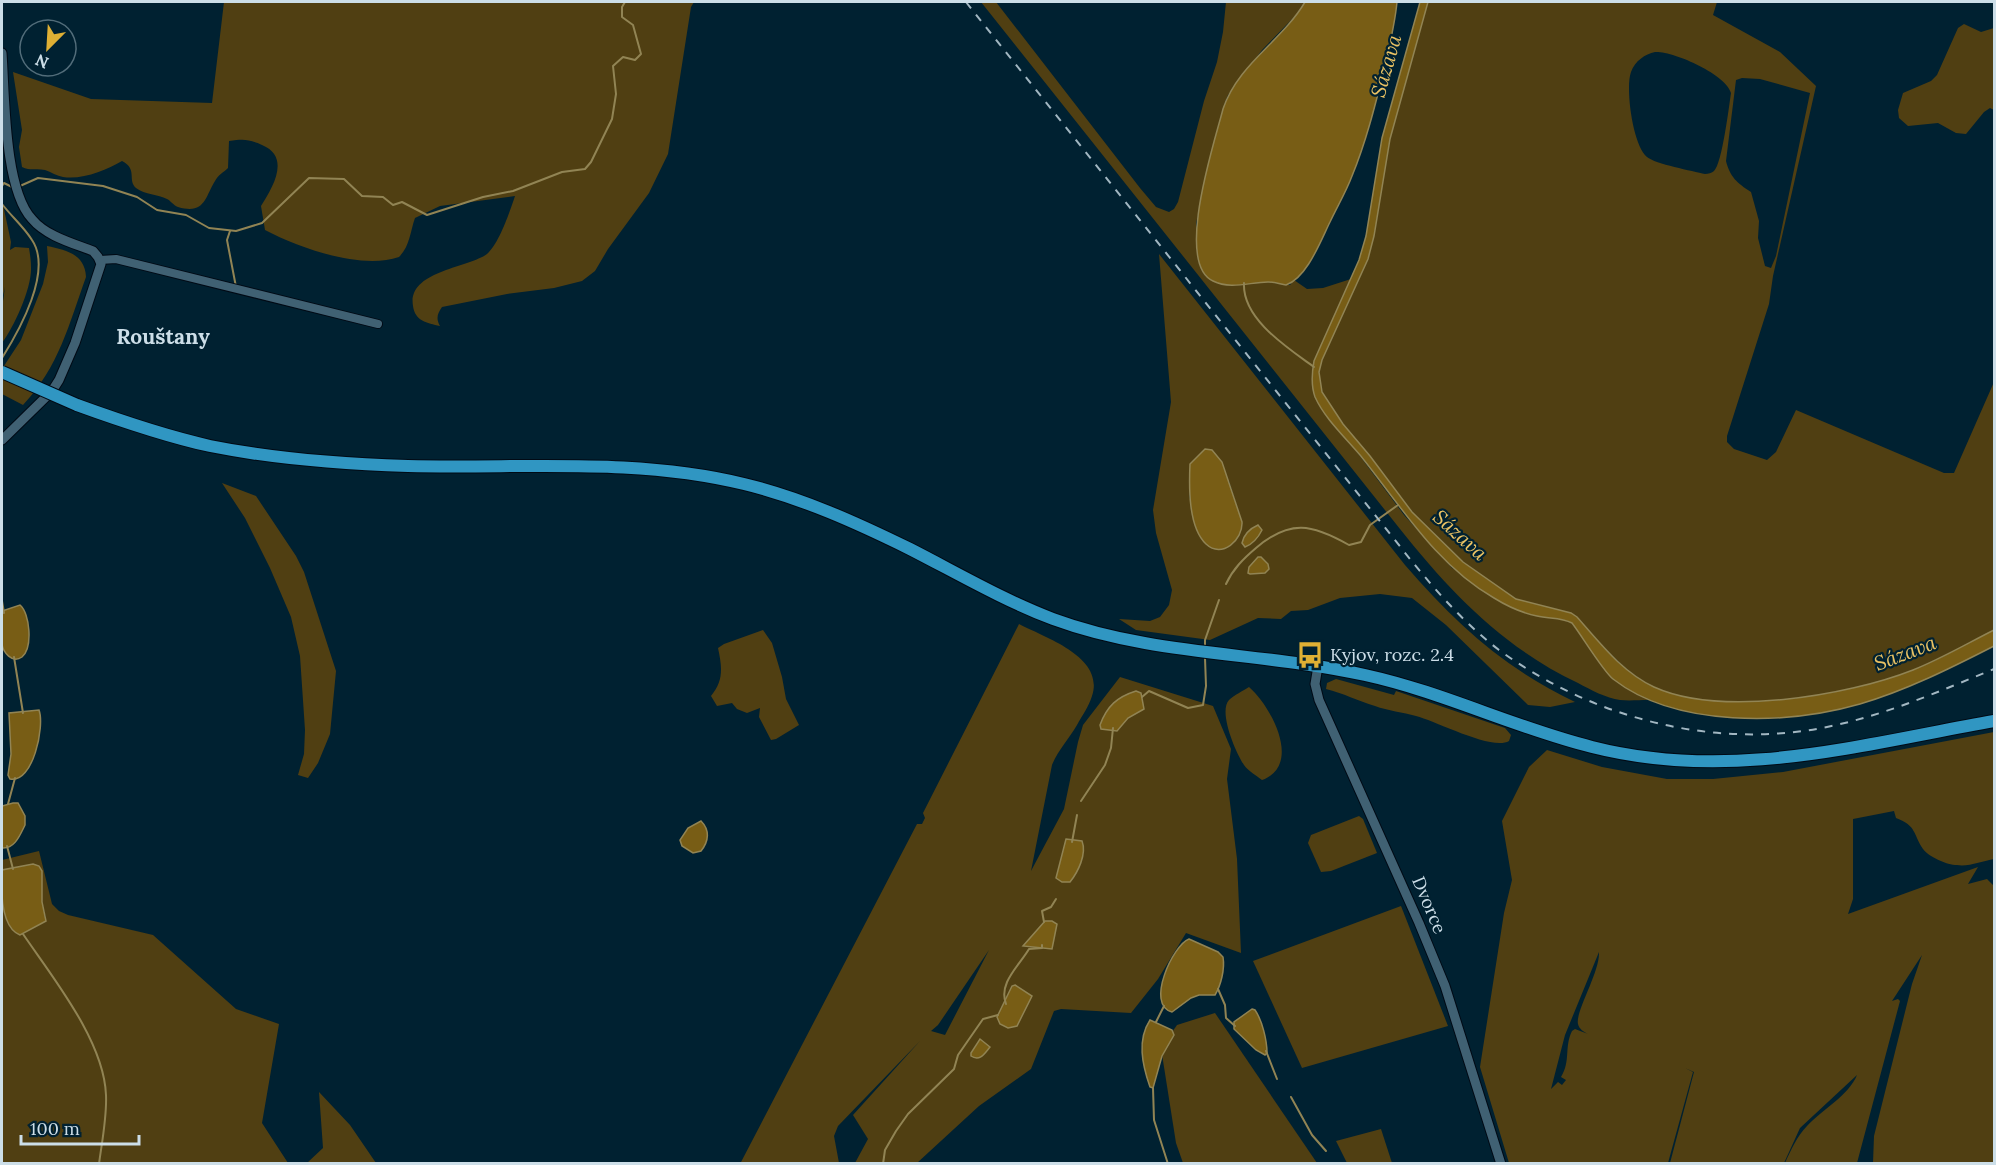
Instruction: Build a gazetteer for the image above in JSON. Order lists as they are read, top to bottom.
{
  "streets": {
    "street": ["Dvorce"]
  },
  "districts": ["Rouštany"],
  "water": ["Sázava"],
  "places": {
    "bus stop": ["Kyjov, rozc. 2.4"]
  },
  "scale_bar": "100 m",
  "north": "bottom left"
}
